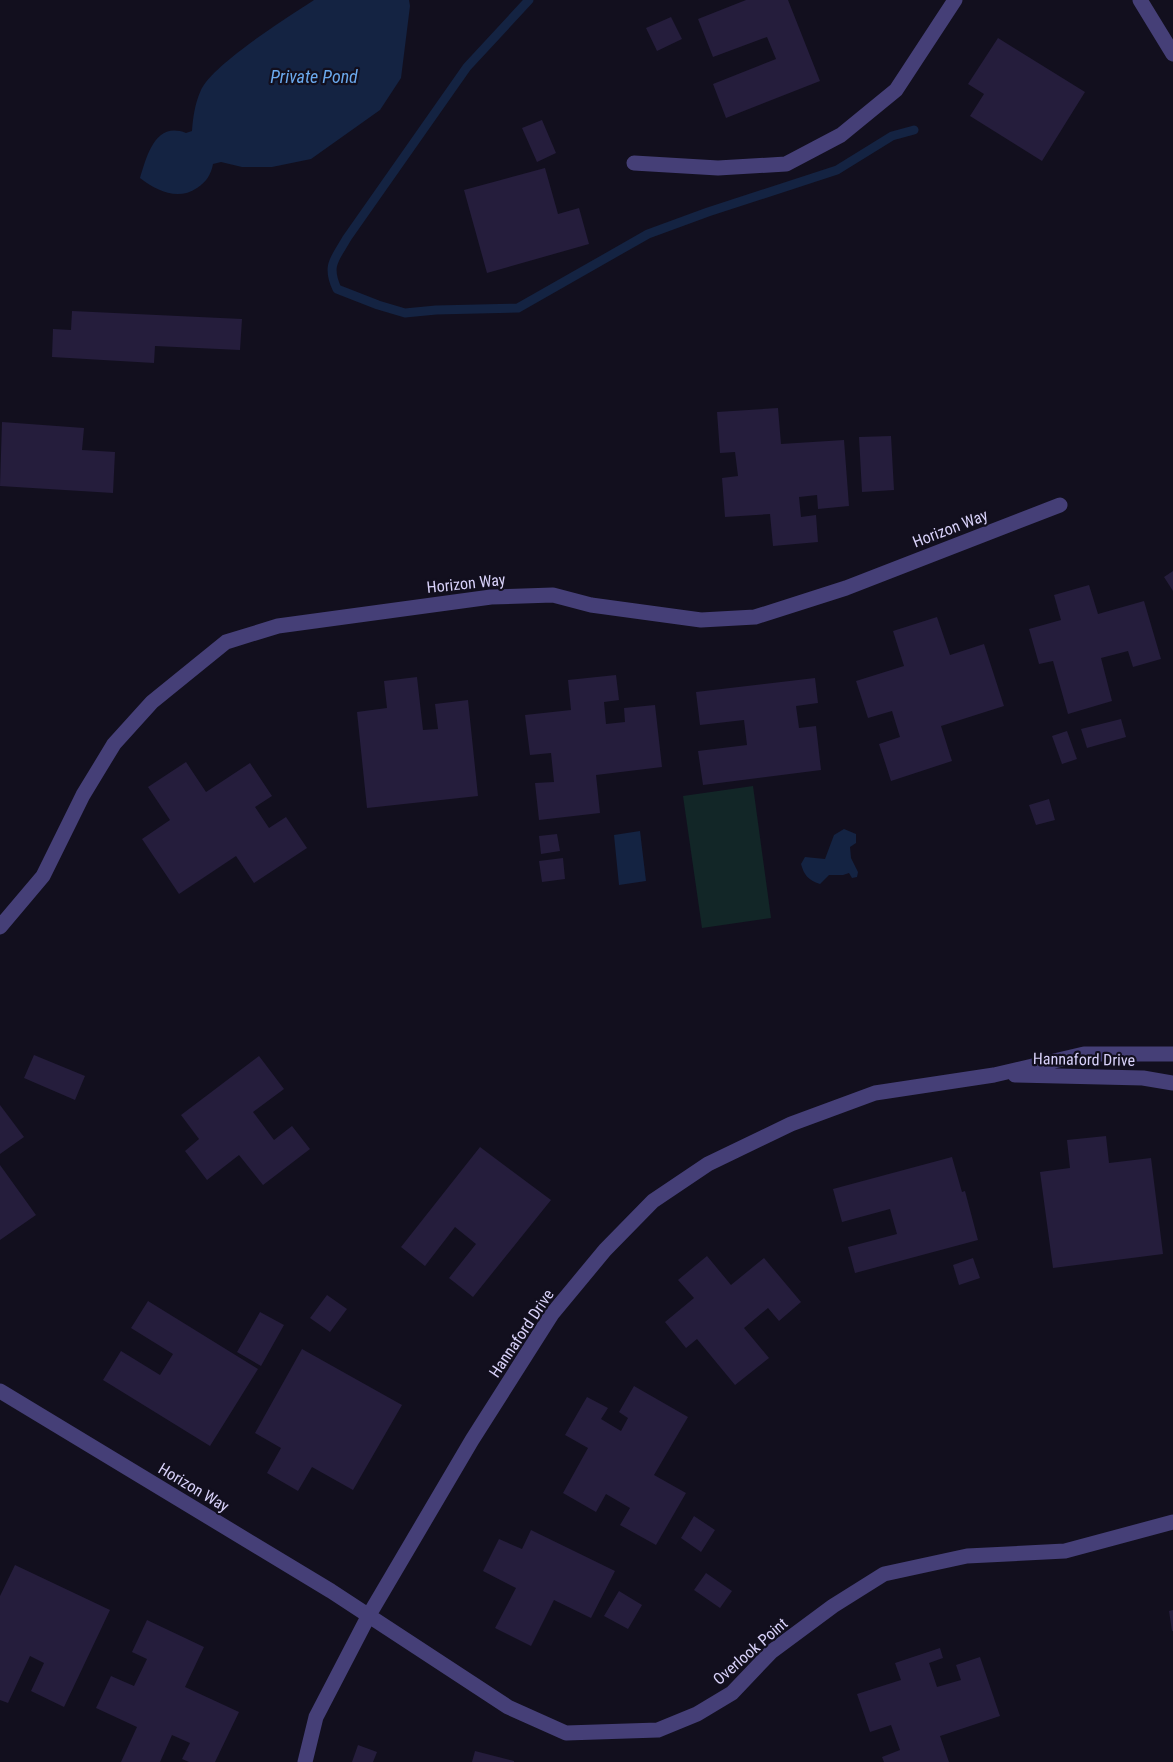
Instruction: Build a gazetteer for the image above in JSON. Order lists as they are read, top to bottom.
{
  "streets": {
    "street": ["Horizon Way", "Hannaford Drive", "Overlook Point"]
  },
  "crossings": [
    ["Horizon Way", "Hannaford Drive"],
    ["Horizon Way", "Overlook Point"],
    ["Hannaford Drive", "Overlook Point"]
  ],
  "water": ["Private Pond"]
}
